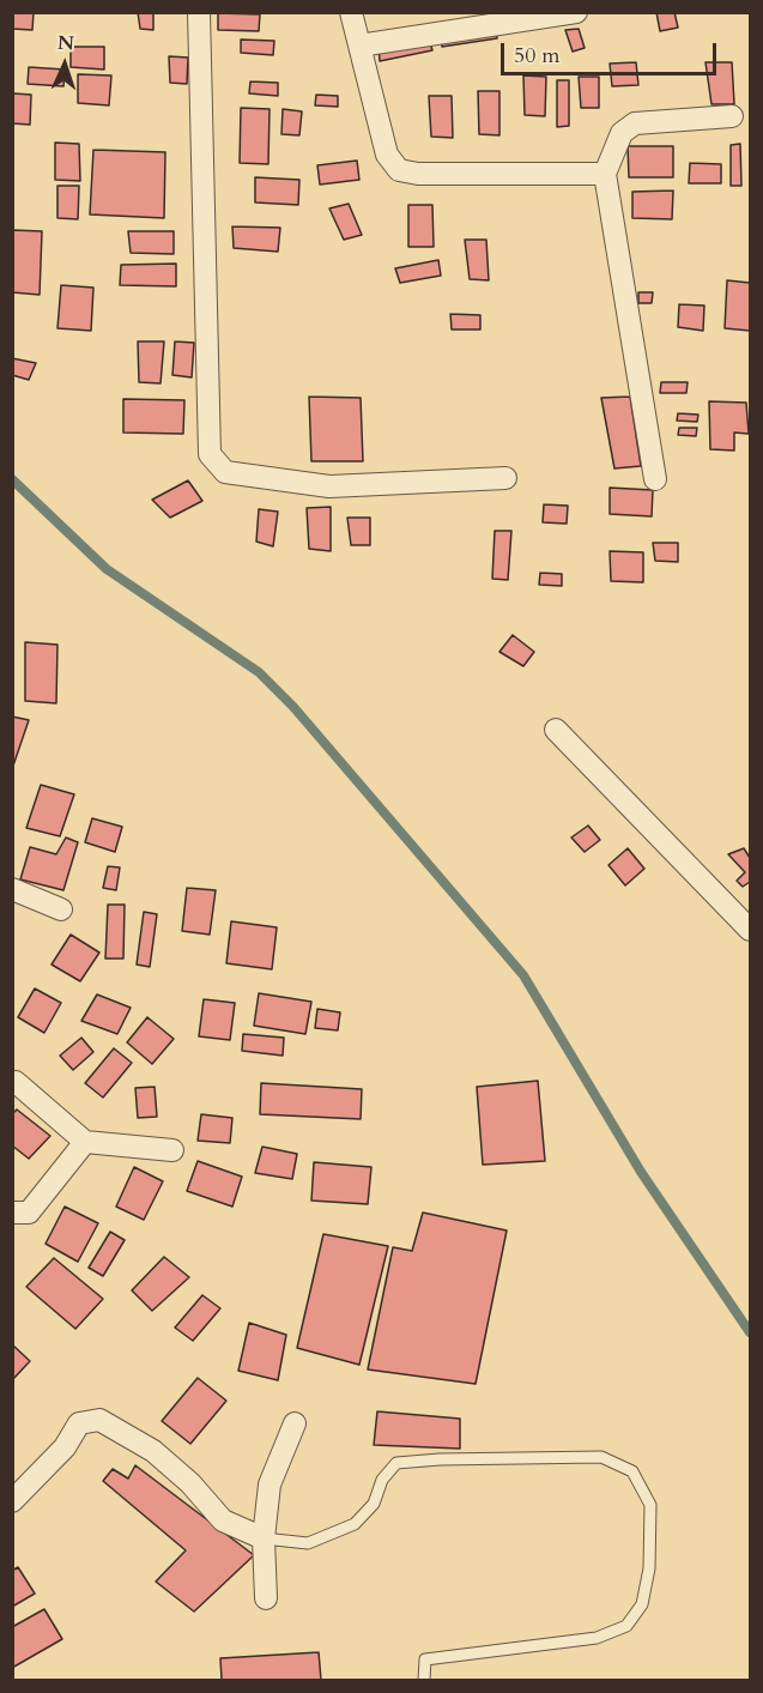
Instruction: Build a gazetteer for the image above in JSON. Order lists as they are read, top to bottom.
{
  "scale_bar": "50 m",
  "north": "top"
}
